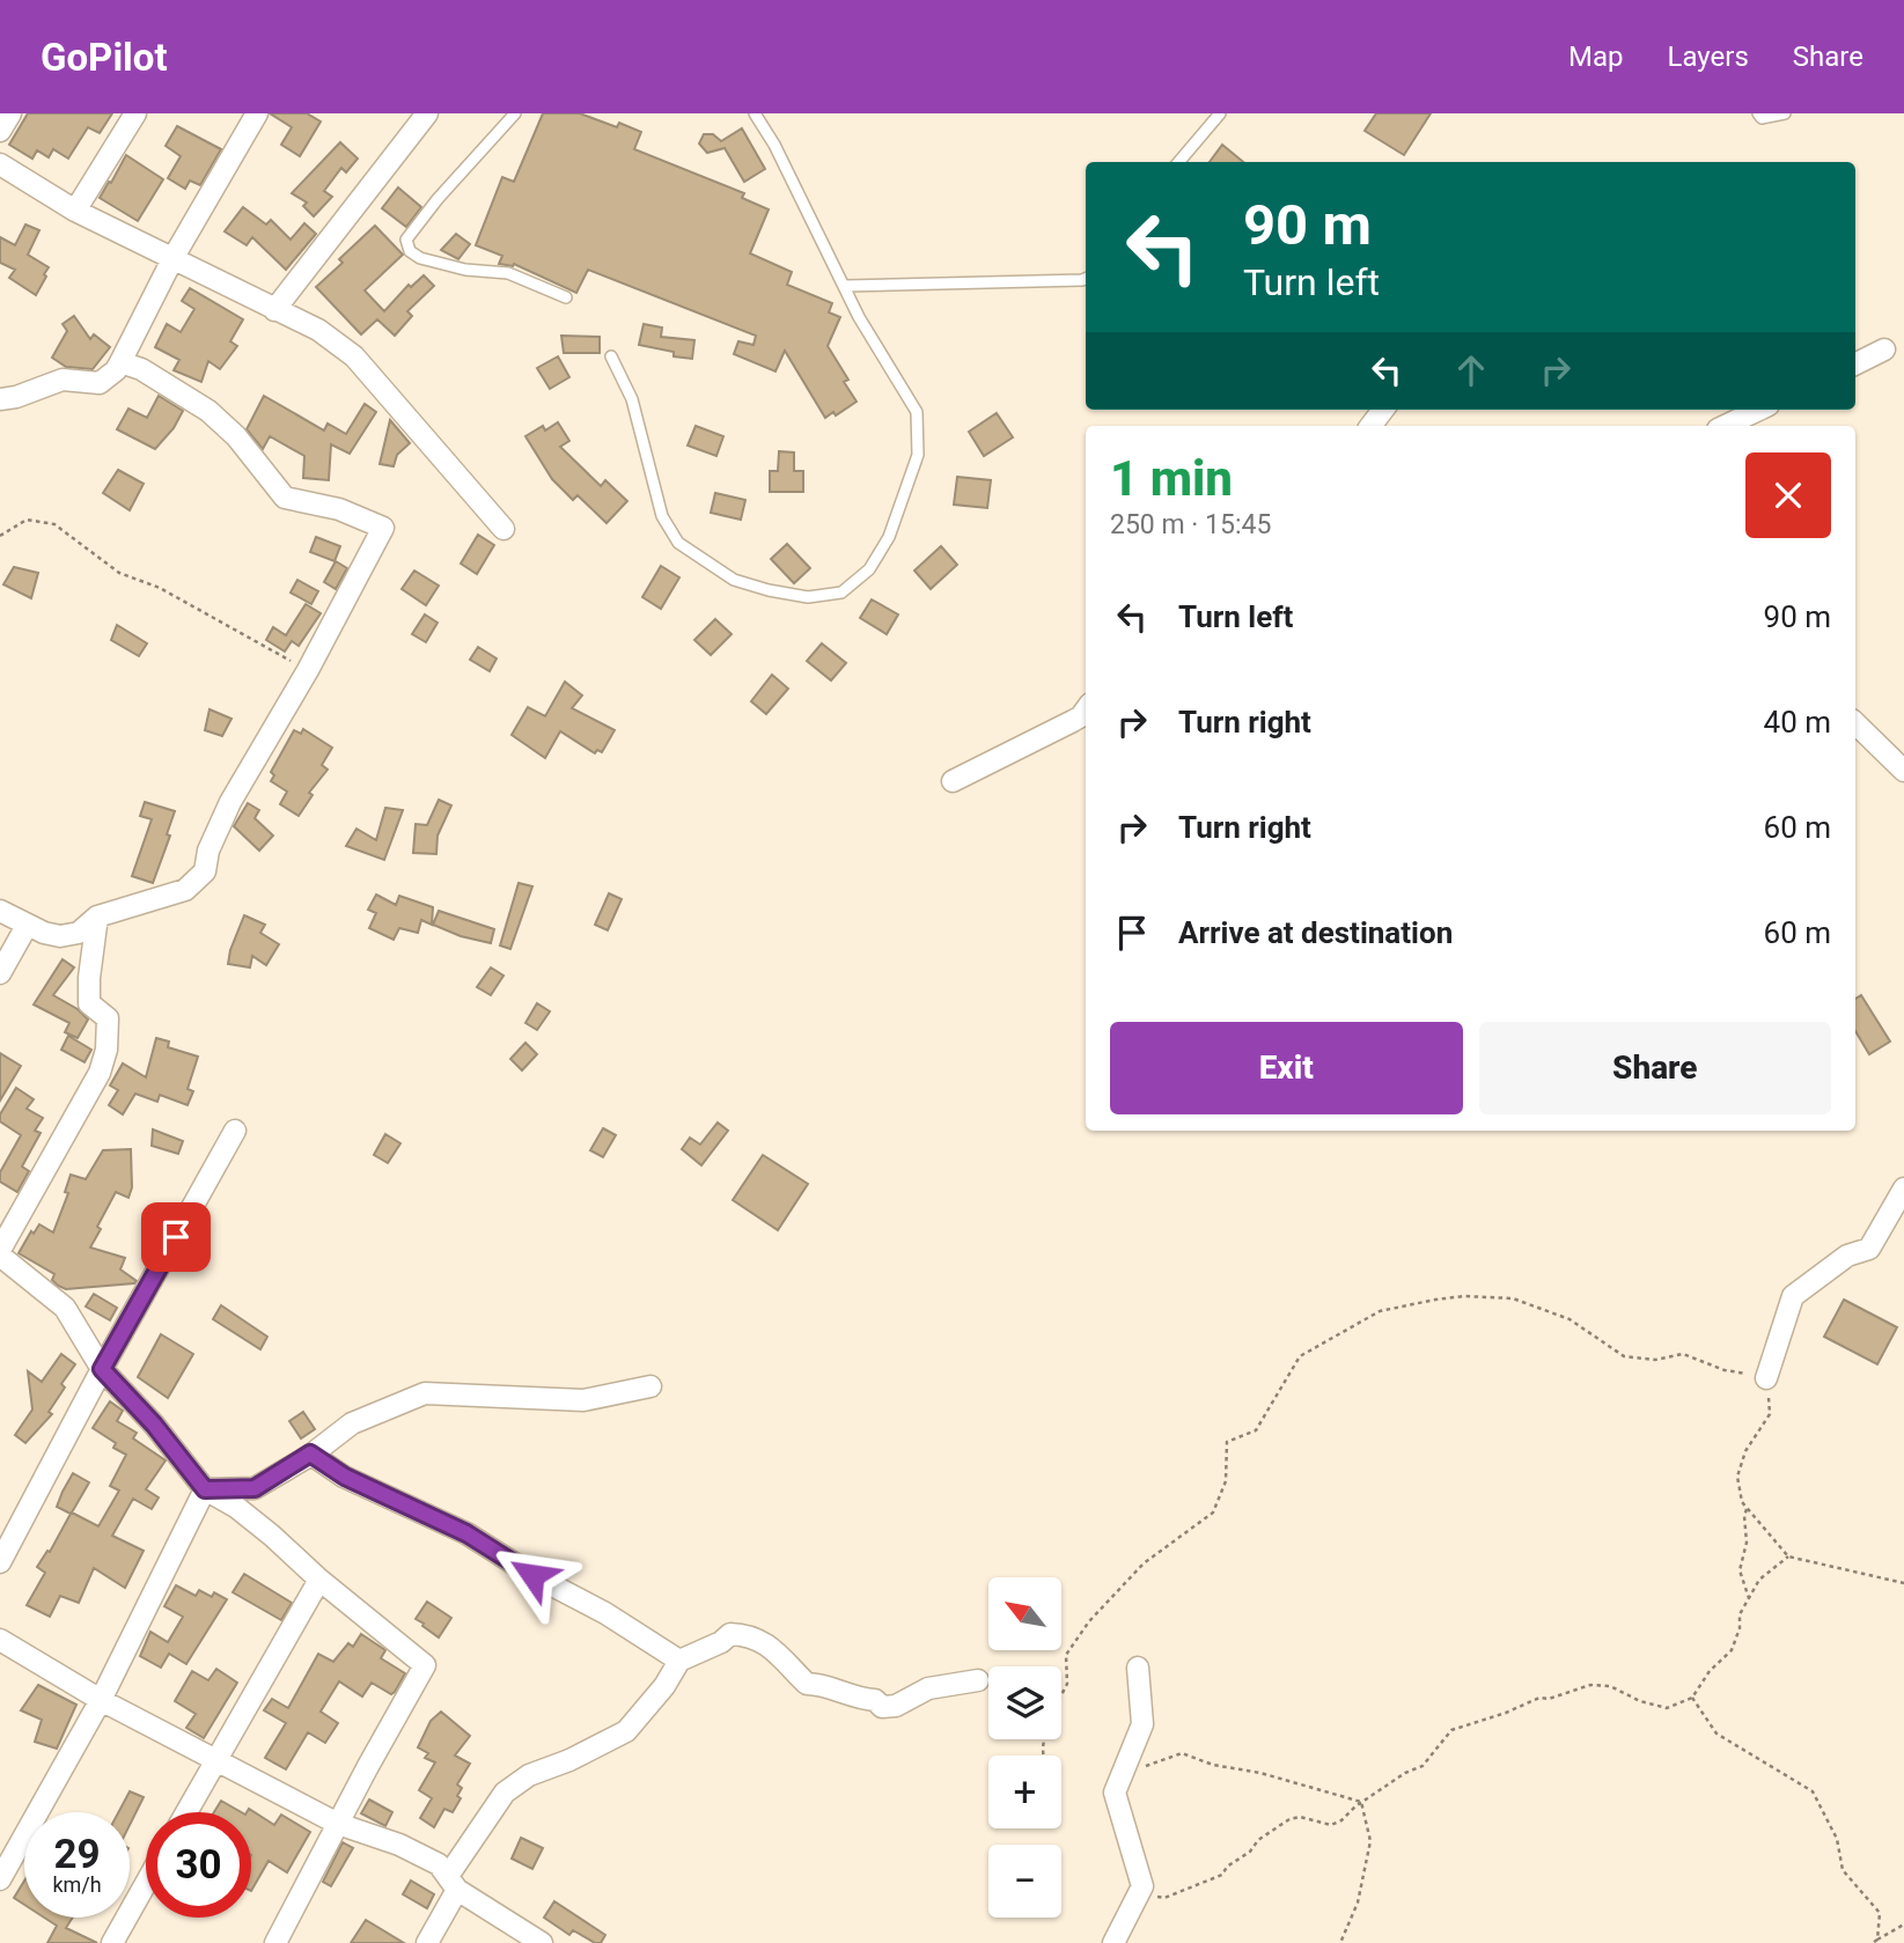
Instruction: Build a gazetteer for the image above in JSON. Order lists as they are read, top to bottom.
{
  "north": "top left",
  "page": {
    "header": "GoPilot",
    "nav": ["Map", "Layers", "Share"],
    "turn": ["90 m", "Turn left"],
    "heading": ["1 min", "250 m · 15:45"],
    "list": [
      {
        "name": "Turn left",
        "value": "90 m"
      },
      {
        "name": "Turn right",
        "value": "40 m"
      },
      {
        "name": "Turn right",
        "value": "60 m"
      },
      {
        "name": "Arrive at destination",
        "value": "60 m"
      }
    ],
    "buttons": ["Exit", "Share"],
    "map_buttons": ["+", "−"],
    "speed": "29 km/h",
    "limit": "30"
  }
}
